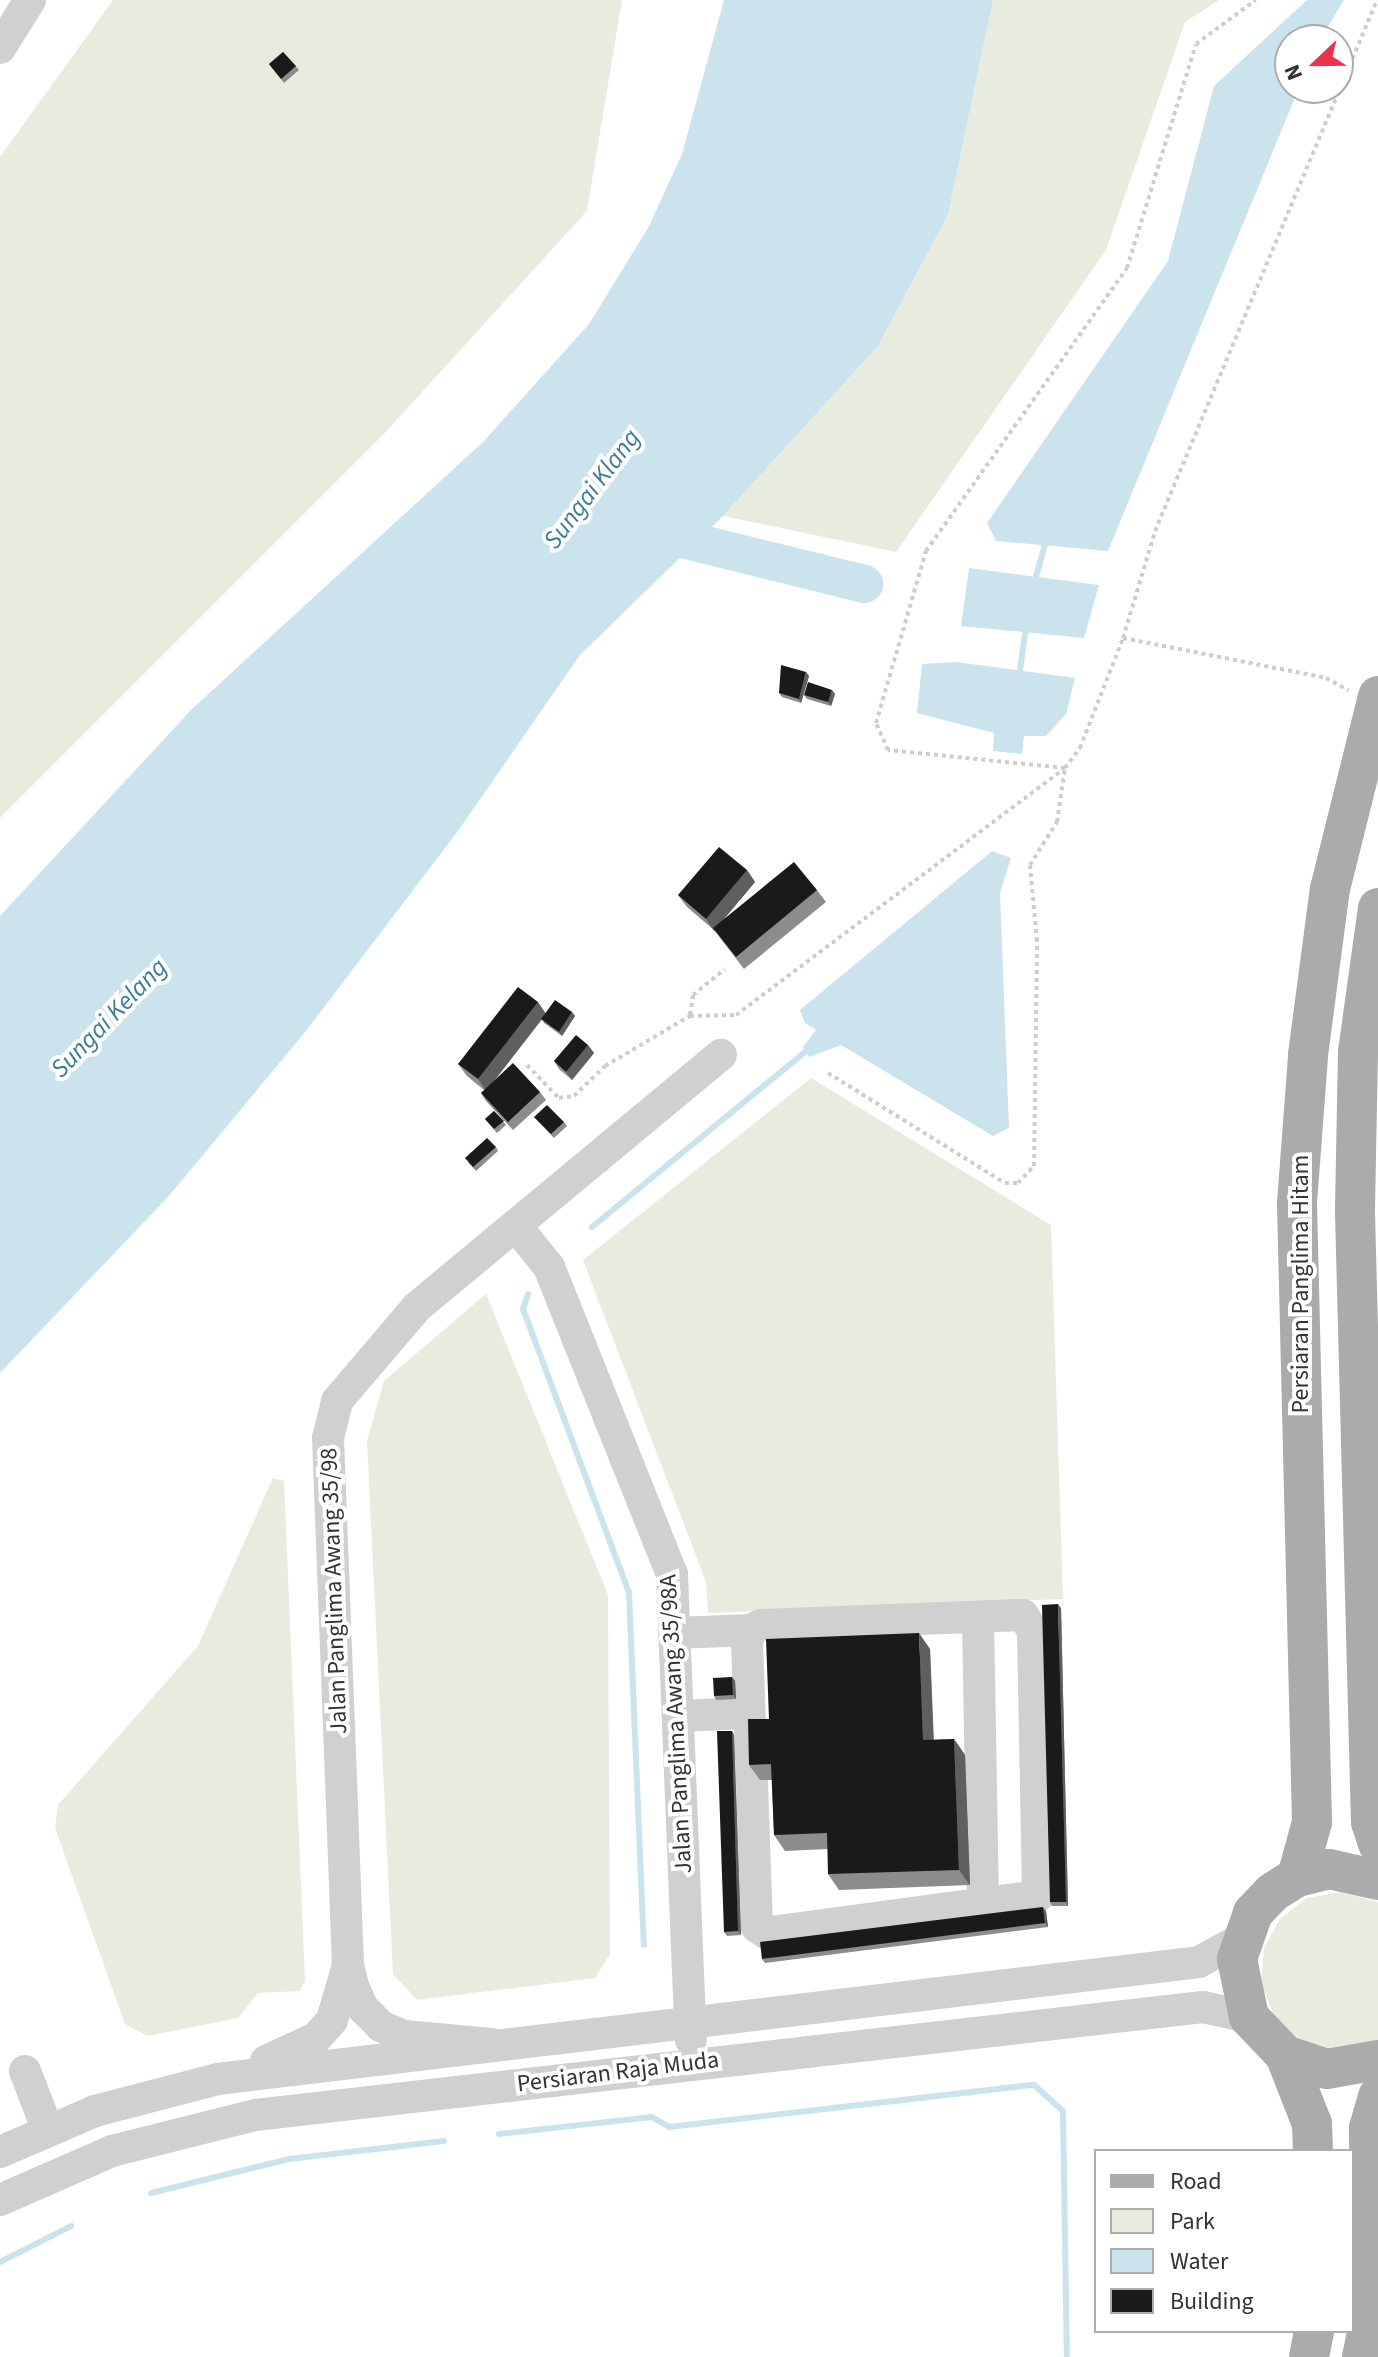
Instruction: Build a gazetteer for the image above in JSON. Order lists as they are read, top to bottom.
{
  "streets": {
    "main road": ["Persiaran Panglima Hitam"],
    "street": ["Jalan Panglima Awang 35/98", "Jalan Panglima Awang 35/98A", "Persiaran Raja Muda"]
  },
  "crossings": [
    ["Jalan Panglima Awang 35/98", "Jalan Panglima Awang 35/98A"],
    ["Jalan Panglima Awang 35/98A", "Persiaran Raja Muda"]
  ],
  "water": ["Sungai Klang", "Sungai Kelang"],
  "legend": [
    "Road",
    "Park",
    "Water",
    "Building"
  ],
  "north": "left"
}
